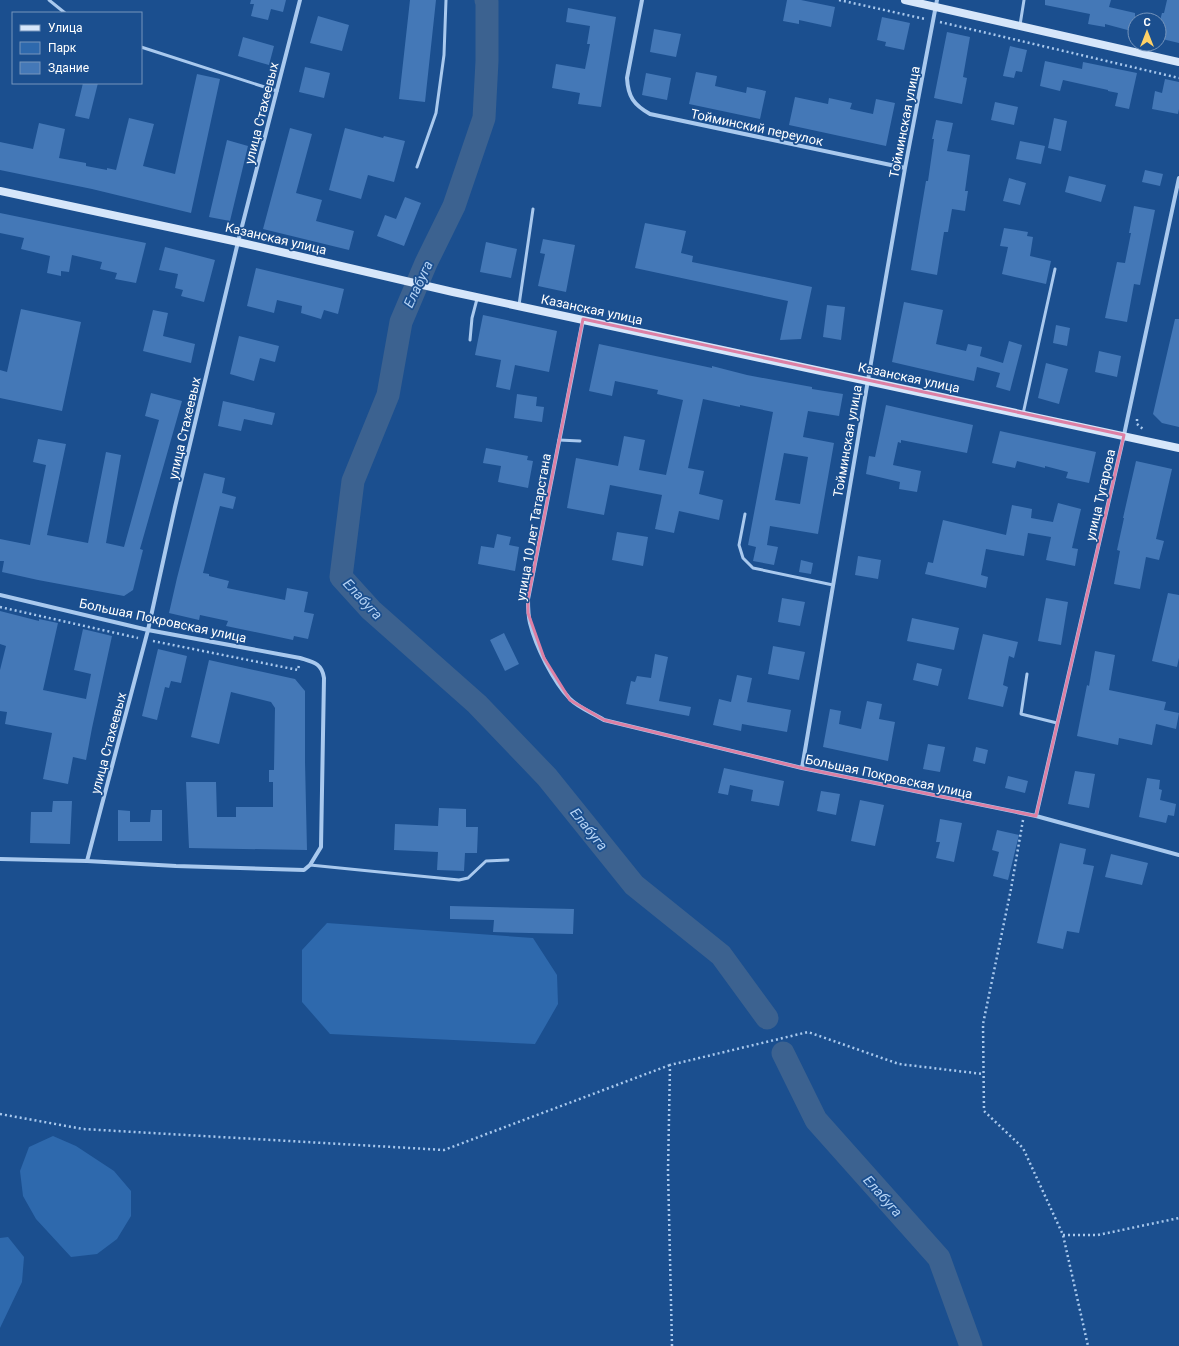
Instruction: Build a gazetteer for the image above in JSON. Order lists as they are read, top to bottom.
{
  "streets": {
    "street": [
      "улица Стахеевых",
      "Тойминская улица",
      "Тойминский переулок",
      "Казанская улица",
      "улица Тугарова",
      "улица 10 лет Татарстана",
      "Большая Покровская улица"
    ]
  },
  "crossings": [
    ["улица Стахеевых", "Казанская улица"],
    ["улица Стахеевых", "Большая Покровская улица"],
    ["Тойминская улица", "Тойминский переулок"],
    ["Тойминская улица", "Казанская улица"],
    ["Тойминская улица", "Большая Покровская улица"],
    ["Казанская улица", "улица Тугарова"],
    ["Казанская улица", "улица 10 лет Татарстана"],
    ["улица Тугарова", "Большая Покровская улица"],
    ["улица 10 лет Татарстана", "Большая Покровская улица"]
  ],
  "water": ["Елабуга"],
  "legend": ["Улица", "Парк", "Здание"],
  "north": "top"
}
